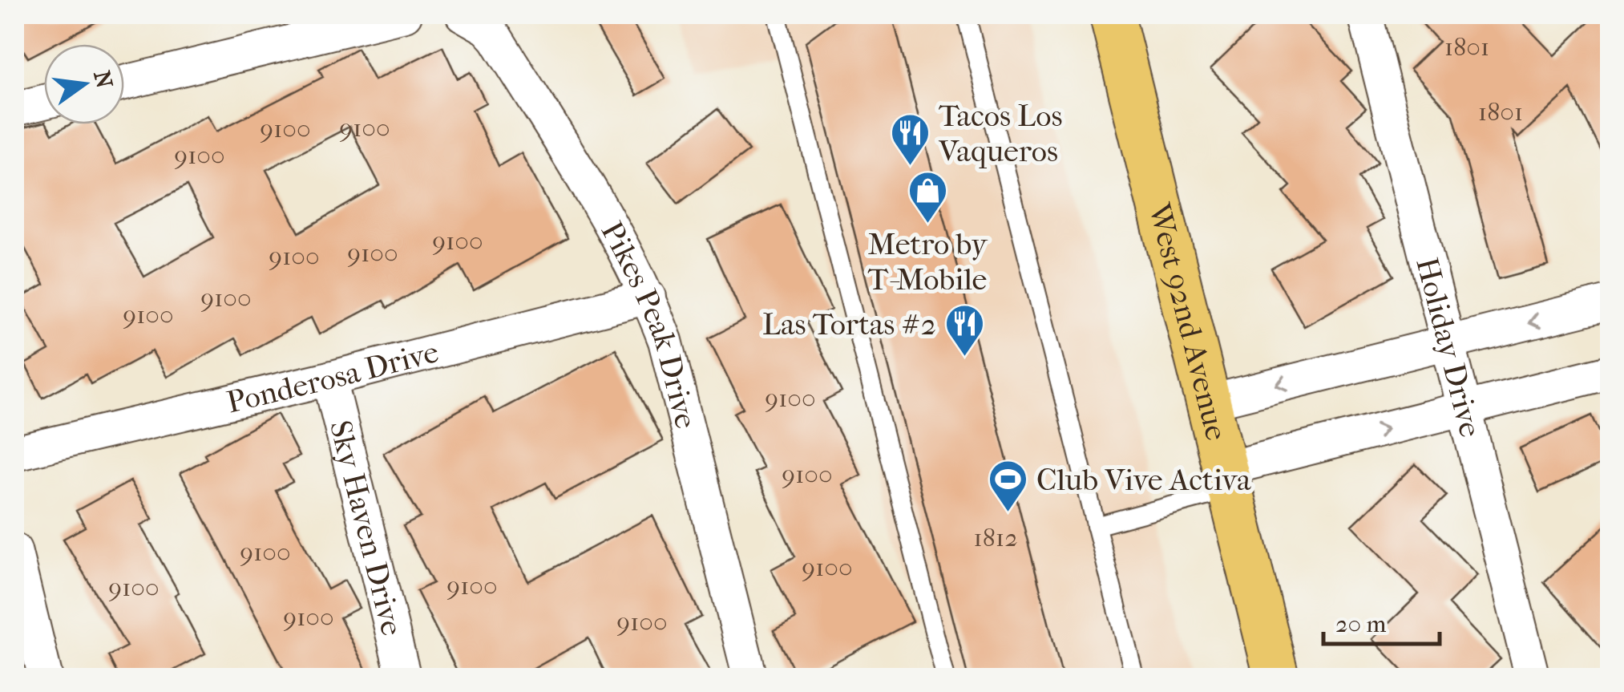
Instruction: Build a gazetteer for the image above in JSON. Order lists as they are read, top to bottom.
{
  "streets": {
    "main road": ["West 92nd Avenue"],
    "street": [
      "Pikes Peak Drive",
      "Holiday Drive",
      "Ponderosa Drive",
      "Sky Haven Drive"
    ]
  },
  "crossings": [
    ["Pikes Peak Drive", "Ponderosa Drive"],
    ["Ponderosa Drive", "Sky Haven Drive"]
  ],
  "places": {
    "restaurant": ["Tacos Los Vaqueros", "Las Tortas #2"],
    "shop": ["Metro by T-Mobile"],
    "sports": ["Club Vive Activa"]
  },
  "house_numbers": [
    "1801",
    "1801",
    "9100",
    "9100",
    "9100",
    "9100",
    "9100",
    "9100",
    "9100",
    "9100",
    "9100",
    "9100",
    "1812",
    "9100",
    "9100",
    "9100",
    "9100",
    "9100",
    "9100"
  ],
  "scale_bar": "20 m",
  "north": "right"
}
